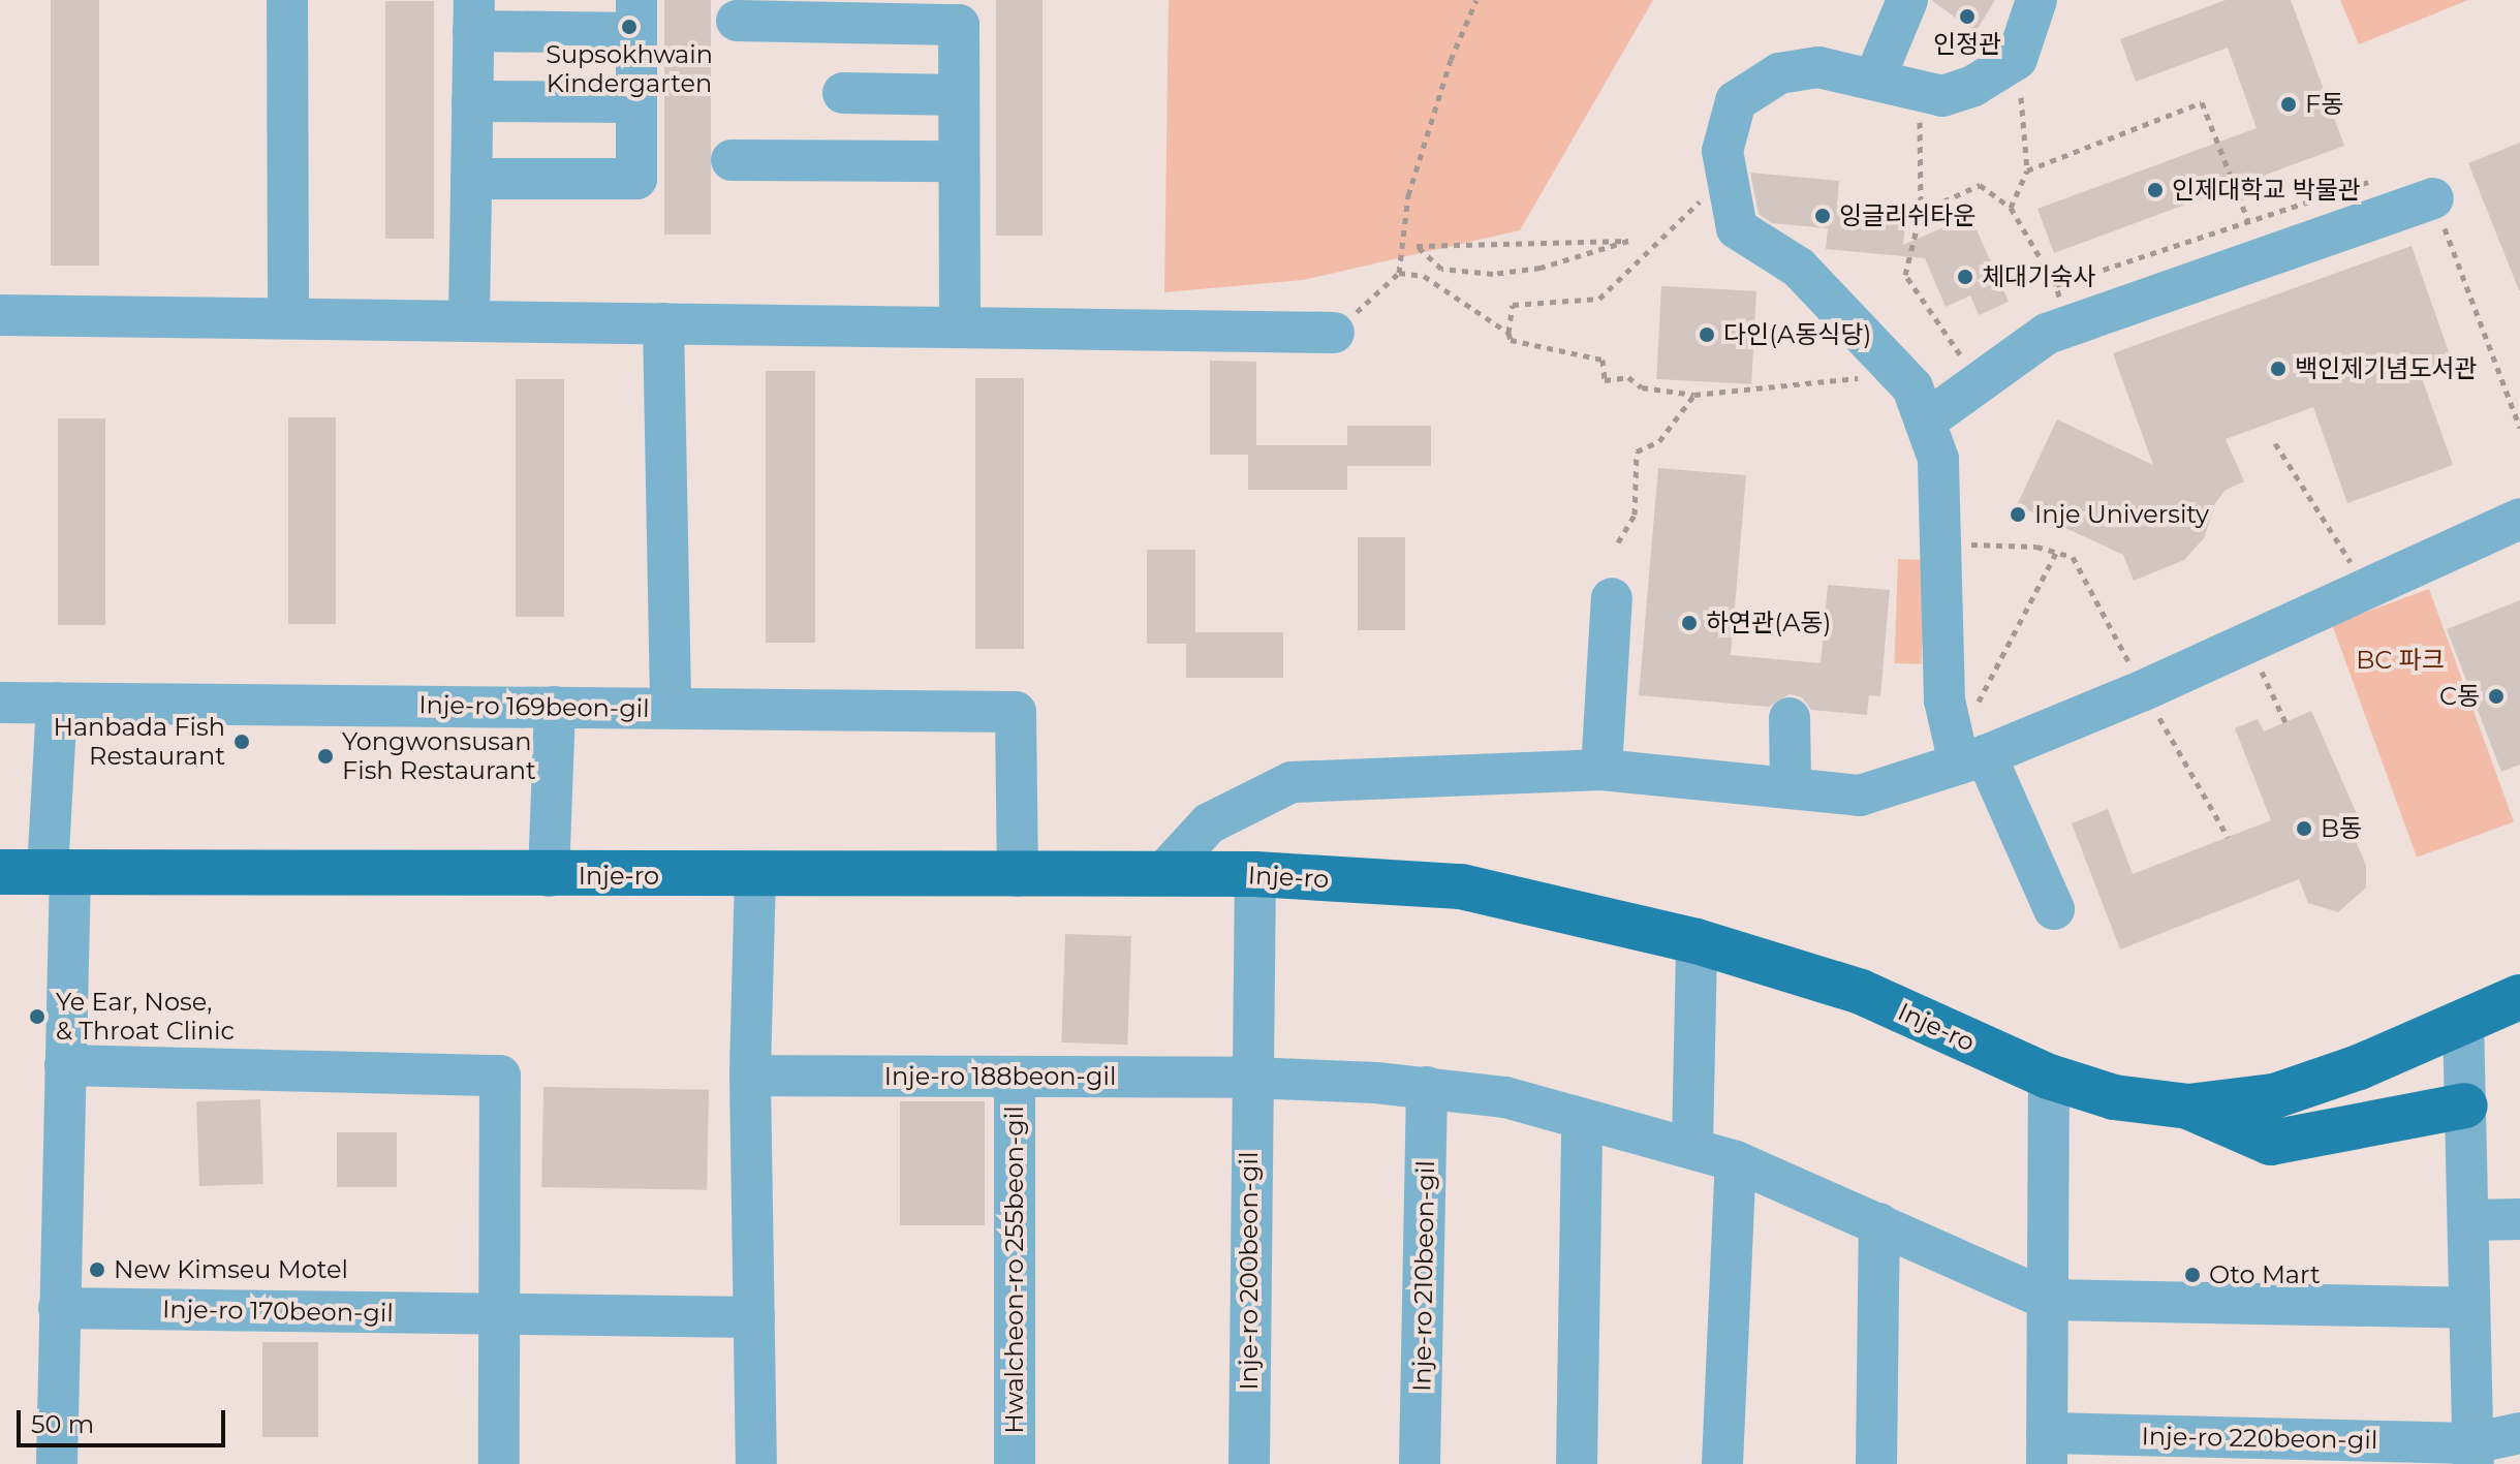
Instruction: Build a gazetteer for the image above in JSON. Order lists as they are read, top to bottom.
{
  "streets": {
    "main road": ["Inje-ro"],
    "street": [
      "Inje-ro 169beon-gil",
      "Inje-ro 188beon-gil",
      "Hwalcheon-ro 255beon-gil",
      "Inje-ro 200beon-gil",
      "Inje-ro 210beon-gil",
      "Inje-ro 170beon-gil",
      "Inje-ro 220beon-gil"
    ]
  },
  "crossings": [
    ["Inje-ro 169beon-gil", "Inje-ro"],
    ["Inje-ro", "Inje-ro 200beon-gil"],
    ["Inje-ro", "Inje-ro 220beon-gil"],
    ["Inje-ro 188beon-gil", "Hwalcheon-ro 255beon-gil"],
    ["Inje-ro 188beon-gil", "Inje-ro 200beon-gil"]
  ],
  "parks": ["BC 파크"],
  "places": [
    "인정관",
    "Supsokhwain Kindergarten",
    "F동",
    "인제대학교 박물관",
    "잉글리쉬타운",
    "체대기숙사",
    "다인(A동식당)",
    "백인제기념도서관",
    "Inje University",
    "하연관(A동)",
    "C동",
    "Hanbada Fish Restaurant",
    "Yongwonsusan Fish Restaurant",
    "B동",
    "Ye Ear, Nose, & Throat Clinic",
    "New Kimseu Motel",
    "Oto Mart"
  ],
  "scale_bar": "50 m"
}
